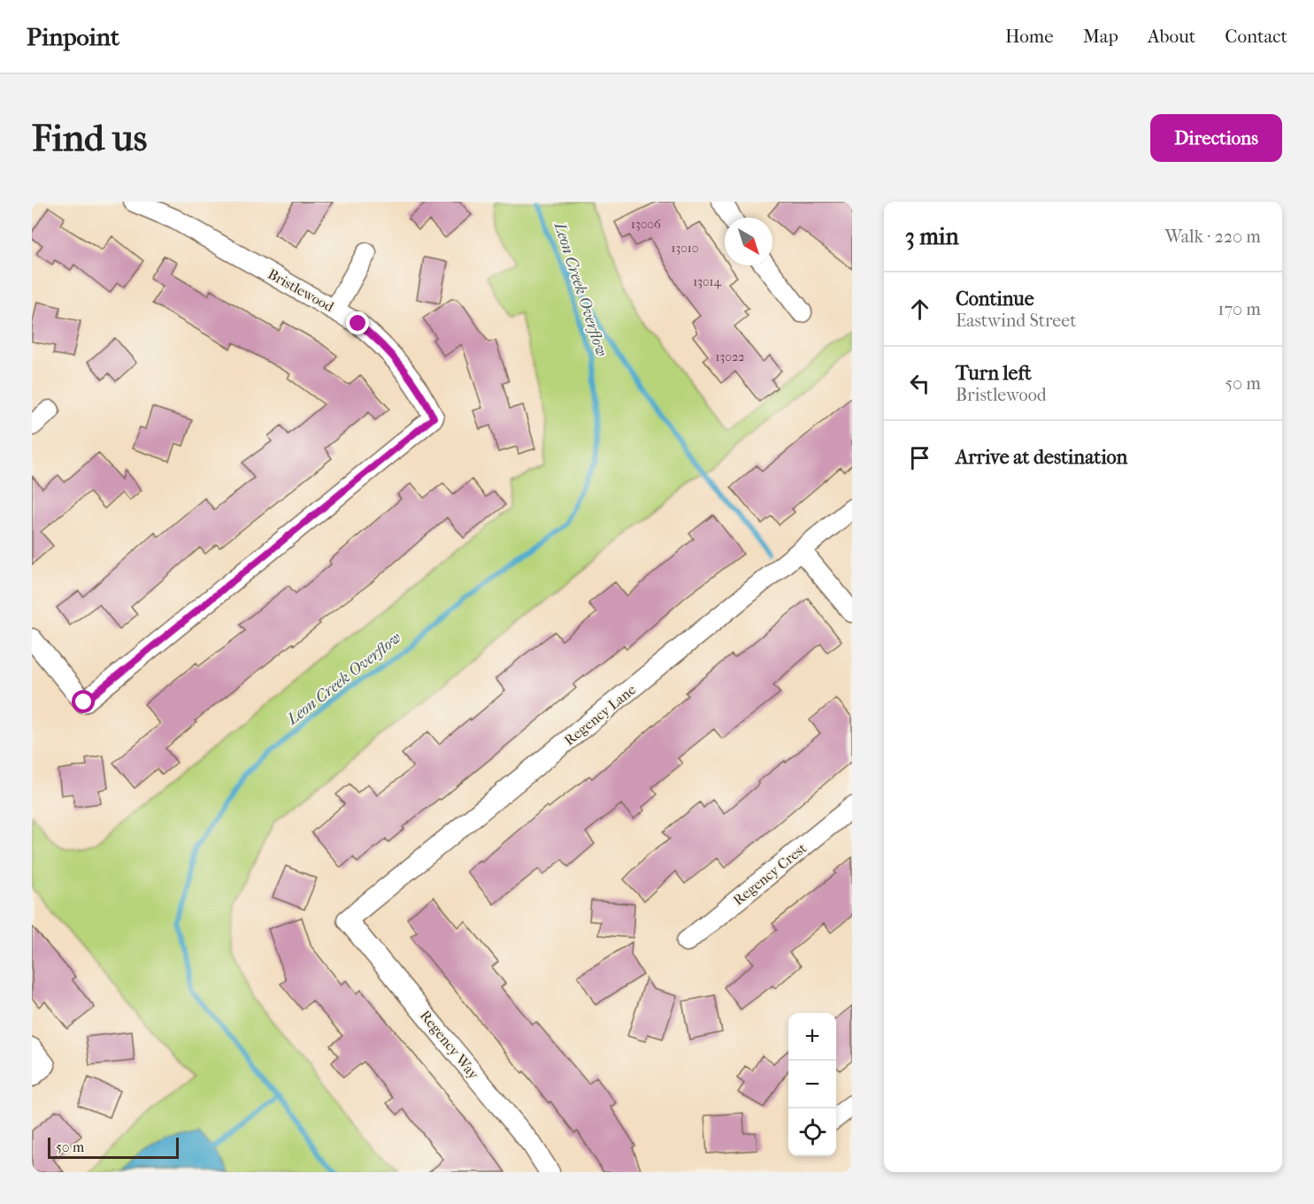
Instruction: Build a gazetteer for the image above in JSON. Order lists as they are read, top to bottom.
{
  "streets": {
    "street": [
      "Bristlewood",
      "Regency Lane",
      "Regency Crest",
      "Regency Way"
    ]
  },
  "crossings": [
    ["Regency Lane", "Regency Way"]
  ],
  "water": ["Leon Creek Overflow"],
  "house_numbers": [
    "13006",
    "13010",
    "13014",
    "13022"
  ],
  "scale_bar": "50 m",
  "north": "bottom right",
  "page": {
    "header": "Pinpoint",
    "nav": [
      "Home",
      "Map",
      "About",
      "Contact"
    ],
    "buttons": "Directions",
    "title": "Find us",
    "heading": ["3 min", "Walk · 220 m"],
    "list": [
      ["Continue", "Eastwind Street", "170 m"],
      ["Turn left", "Bristlewood", "50 m"],
      "Arrive at destination"
    ],
    "map_buttons": ["+", "−"],
    "scale": "50 m"
  }
}
